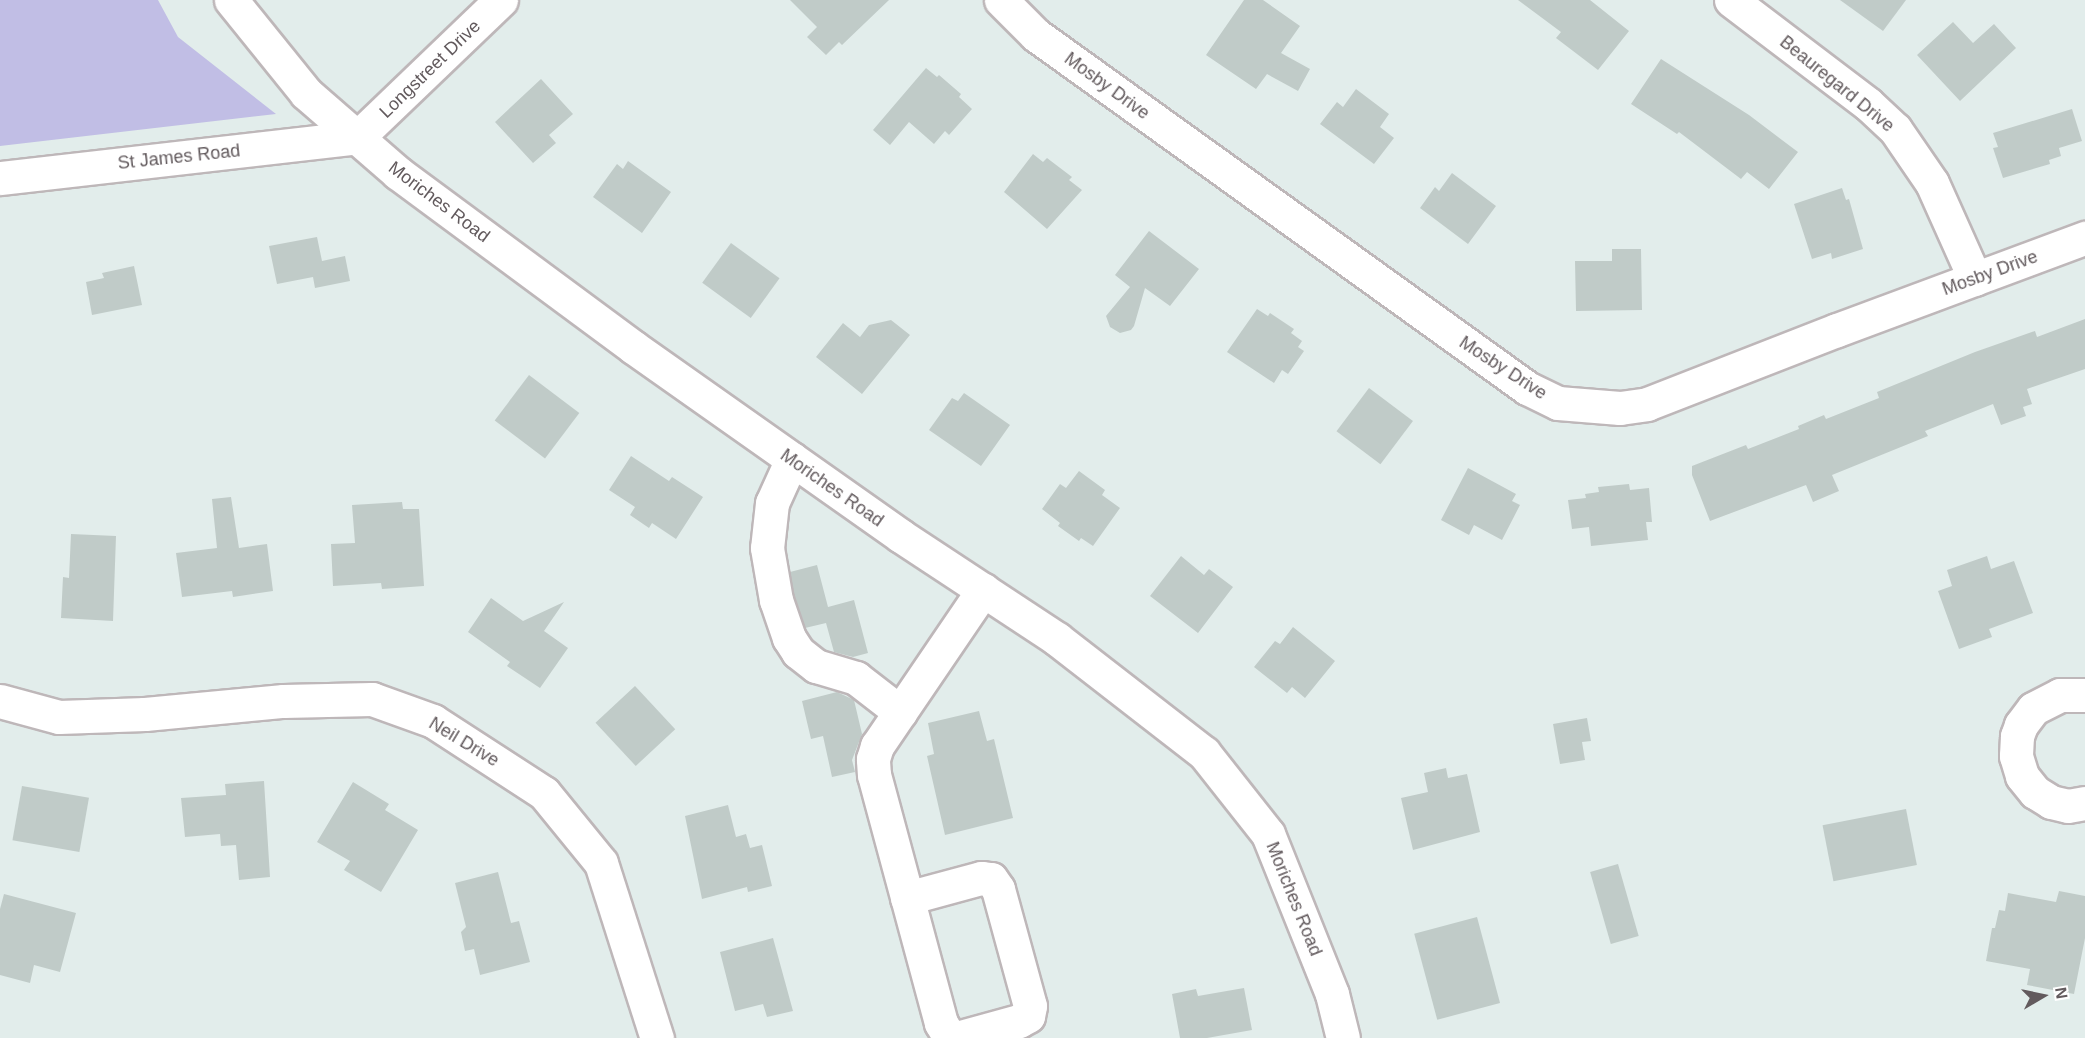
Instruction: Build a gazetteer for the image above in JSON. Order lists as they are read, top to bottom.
{
  "streets": {
    "street": [
      "Longstreet Drive",
      "Beauregard Drive",
      "Mosby Drive",
      "St James Road",
      "Moriches Road",
      "Neil Drive"
    ]
  },
  "crossings": [
    ["Longstreet Drive", "St James Road"],
    ["Longstreet Drive", "Moriches Road"],
    ["Beauregard Drive", "Mosby Drive"],
    ["St James Road", "Moriches Road"]
  ],
  "north": "right"
}
